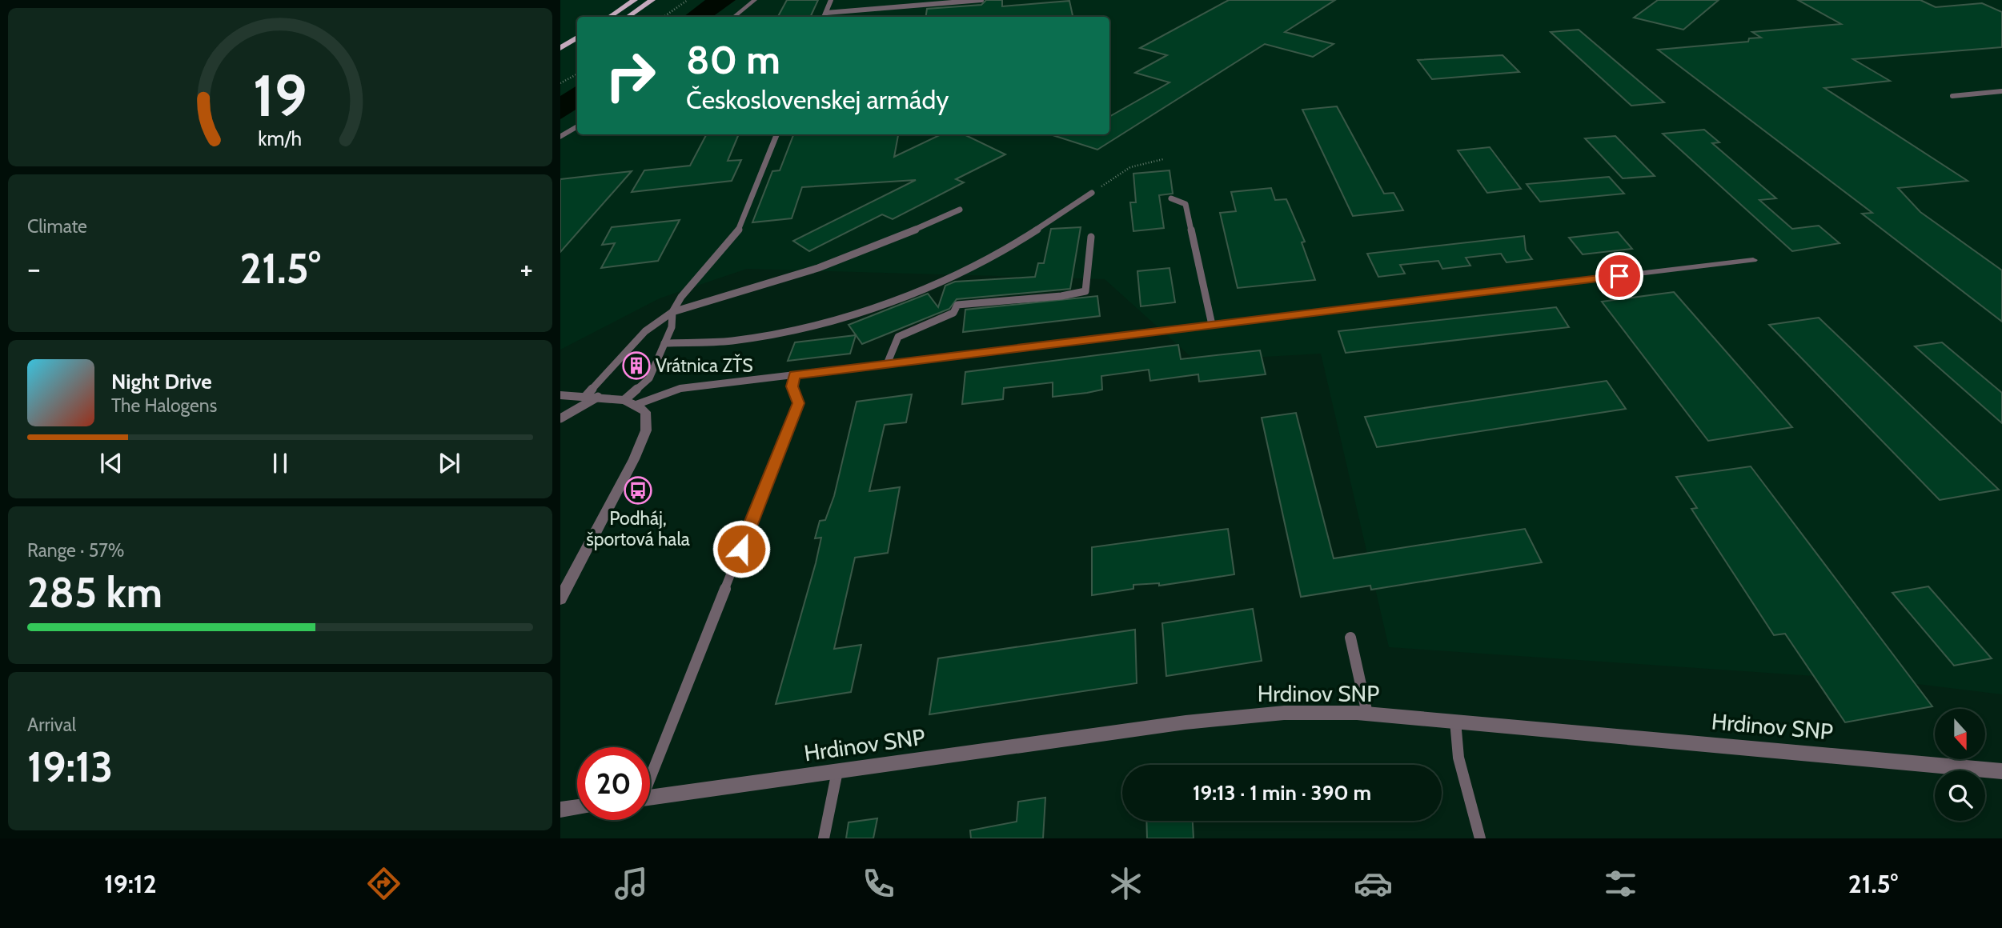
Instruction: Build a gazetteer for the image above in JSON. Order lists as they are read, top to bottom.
{
  "streets": {
    "street": ["Hrdinov SNP"]
  },
  "places": {
    "building": ["Vrátnica ZŤS"],
    "bus stop": ["Podháj, športová hala"]
  },
  "north": "bottom",
  "page": {
    "turn": ["80 m", "Československej armády"],
    "tile": [
      "Climate",
      ["Range · 57%", "285 km"],
      ["Arrival", "19:13"]
    ],
    "heat": ["−", "21.5°", "+"],
    "song": ["Night Drive", "The Halogens"],
    "limit": "20",
    "trip": "19:13 · 1 min · 390 m",
    "tabs": ["19:12", "21.5°"],
    "gauge": ["19", "km/h"]
  }
}
